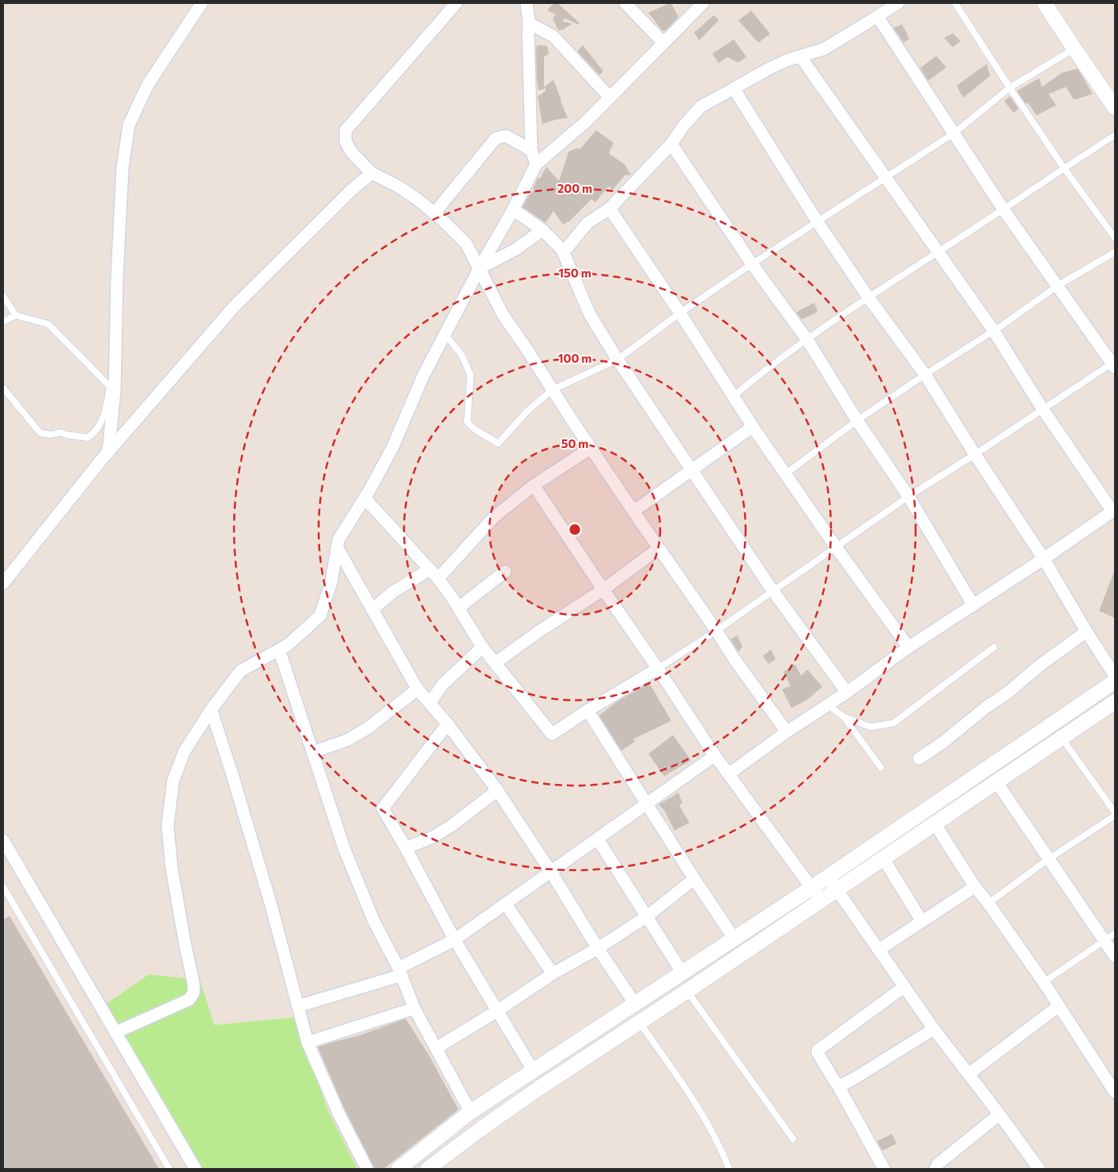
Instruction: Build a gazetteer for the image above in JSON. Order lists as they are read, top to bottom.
{
  "rings": [
    "200 m",
    "150 m",
    "100 m",
    "50 m"
  ]
}
